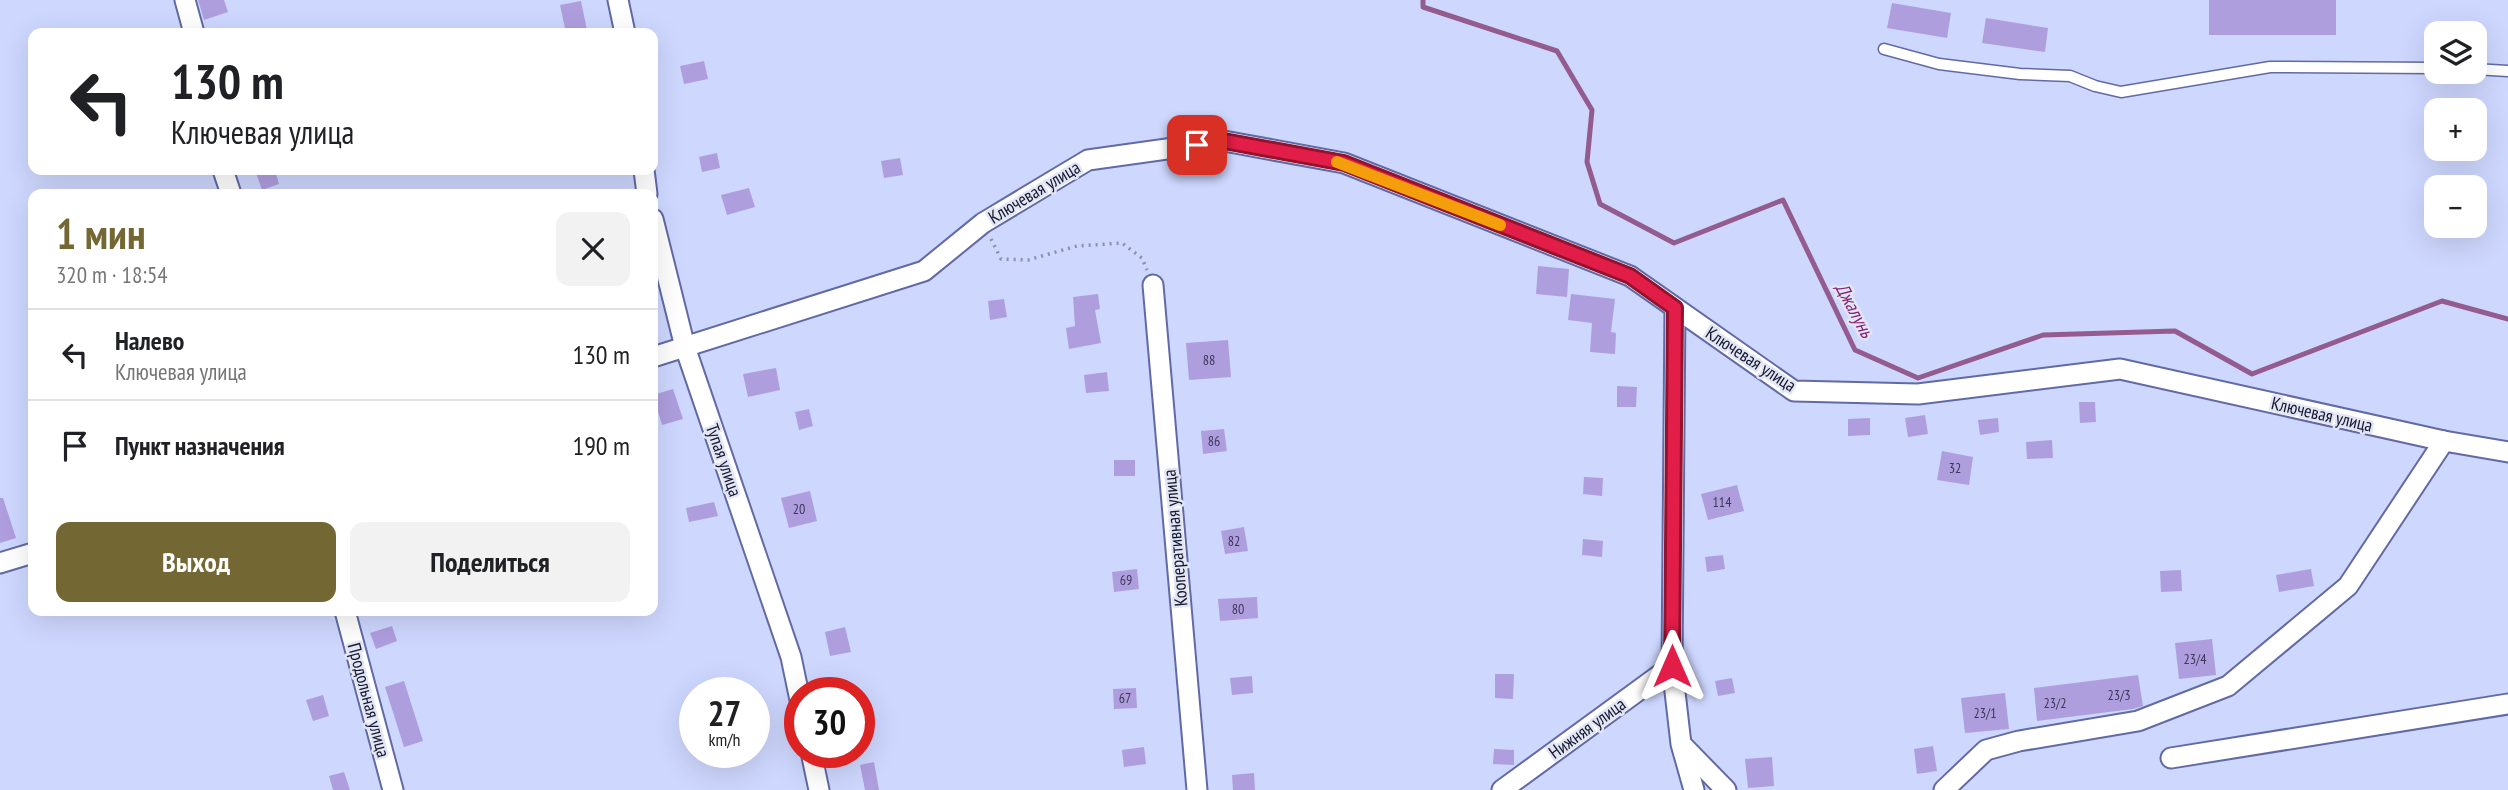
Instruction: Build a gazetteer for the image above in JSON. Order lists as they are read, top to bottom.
{
  "streets": {
    "street": [
      "Ключевая улица",
      "Тупая улица",
      "Кооперативная улица",
      "Продольная улица",
      "Нижняя улица"
    ]
  },
  "crossings": [
    ["Ключевая улица", "Тупая улица"]
  ],
  "water": ["Джалунь"],
  "house_numbers": [
    "88",
    "86",
    "32",
    "114",
    "20",
    "82",
    "69",
    "80",
    "23/4",
    "23/3",
    "67",
    "23/2",
    "23/1"
  ],
  "page": {
    "map_buttons": ["+", "−"],
    "turn": ["130 m", "Ключевая улица"],
    "heading": ["1 мин", "320 m · 18:54"],
    "list": [
      {
        "name": "Налево",
        "note": "Ключевая улица",
        "value": "130 m"
      },
      {
        "name": "Пункт назначения",
        "value": "190 m"
      }
    ],
    "buttons": ["Выход", "Поделиться"],
    "speed": "27 km/h",
    "limit": "30"
  }
}
